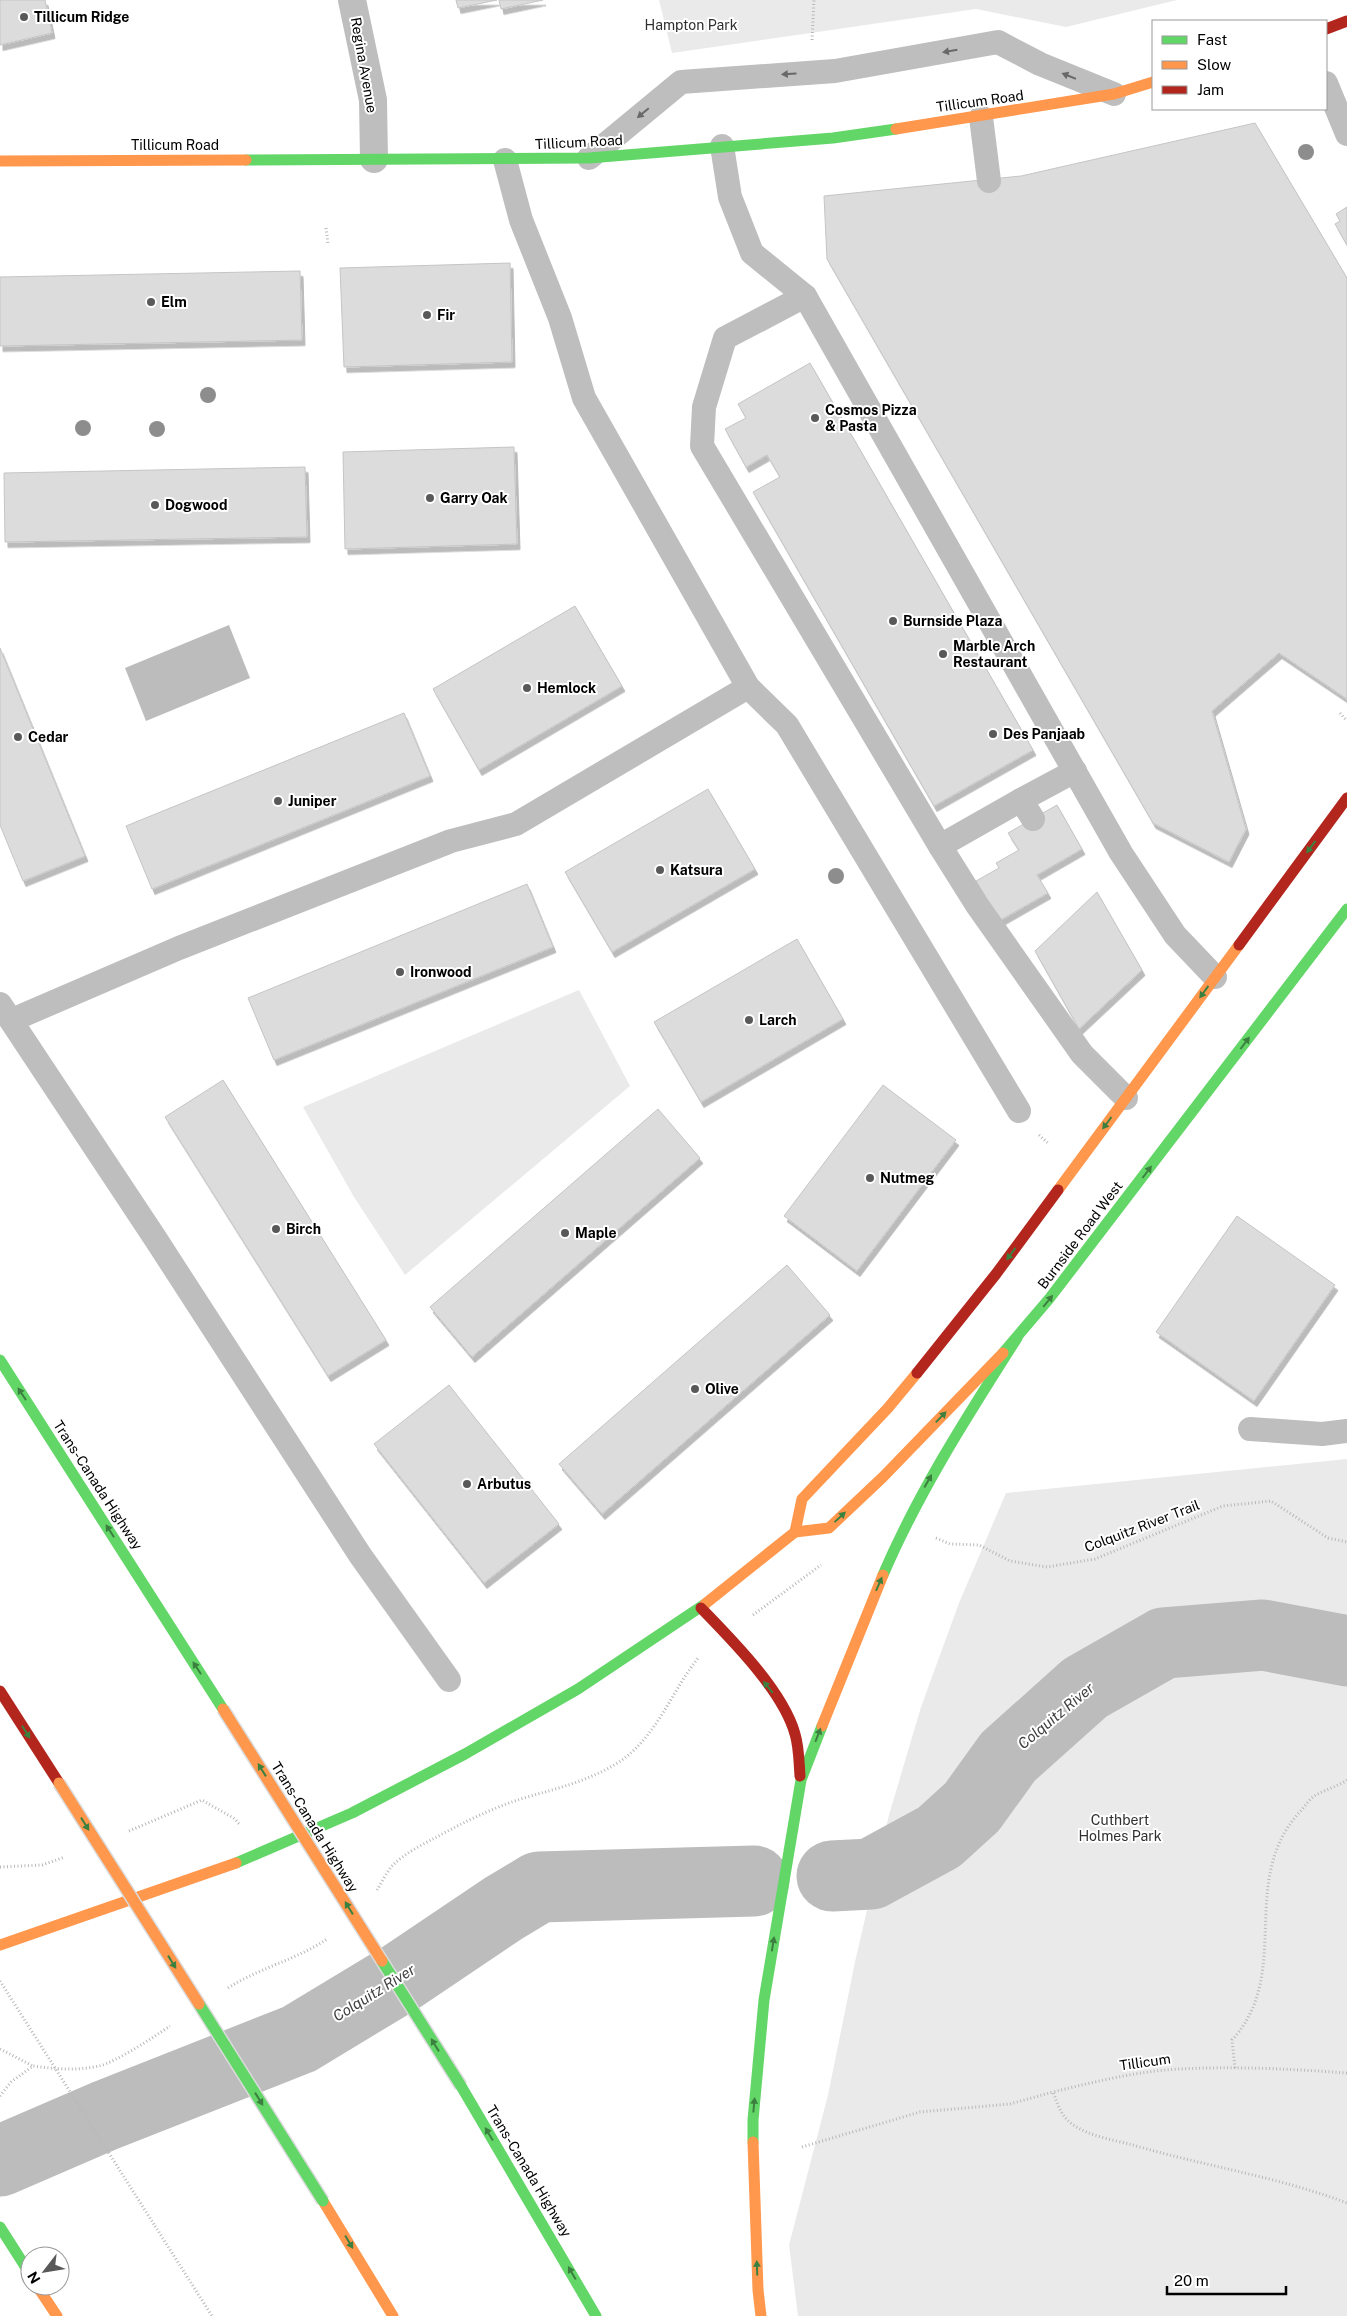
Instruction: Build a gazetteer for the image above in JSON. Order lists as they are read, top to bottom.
{
  "streets": {
    "main road": ["Tillicum Road", "Burnside Road West", "Trans-Canada Highway"],
    "street": ["Regina Avenue"],
    "path": ["Colquitz River Trail", "Tillicum"]
  },
  "crossings": [
    ["Regina Avenue", "Tillicum Road"]
  ],
  "one_way": ["Trans-Canada Highway"],
  "water": ["Colquitz River"],
  "parks": ["Hampton Park", "Cuthbert Holmes Park"],
  "places": [
    "Tillicum Ridge",
    "Elm",
    "Fir",
    "Cosmos Pizza & Pasta",
    "Garry Oak",
    "Dogwood",
    "Burnside Plaza",
    "Marble Arch Restaurant",
    "Hemlock",
    "Des Panjaab",
    "Cedar",
    "Juniper",
    "Katsura",
    "Ironwood",
    "Larch",
    "Nutmeg",
    "Birch",
    "Maple",
    "Olive",
    "Arbutus"
  ],
  "legend": ["Fast", "Slow", "Jam"],
  "scale_bar": "20 m",
  "north": "bottom left"
}
